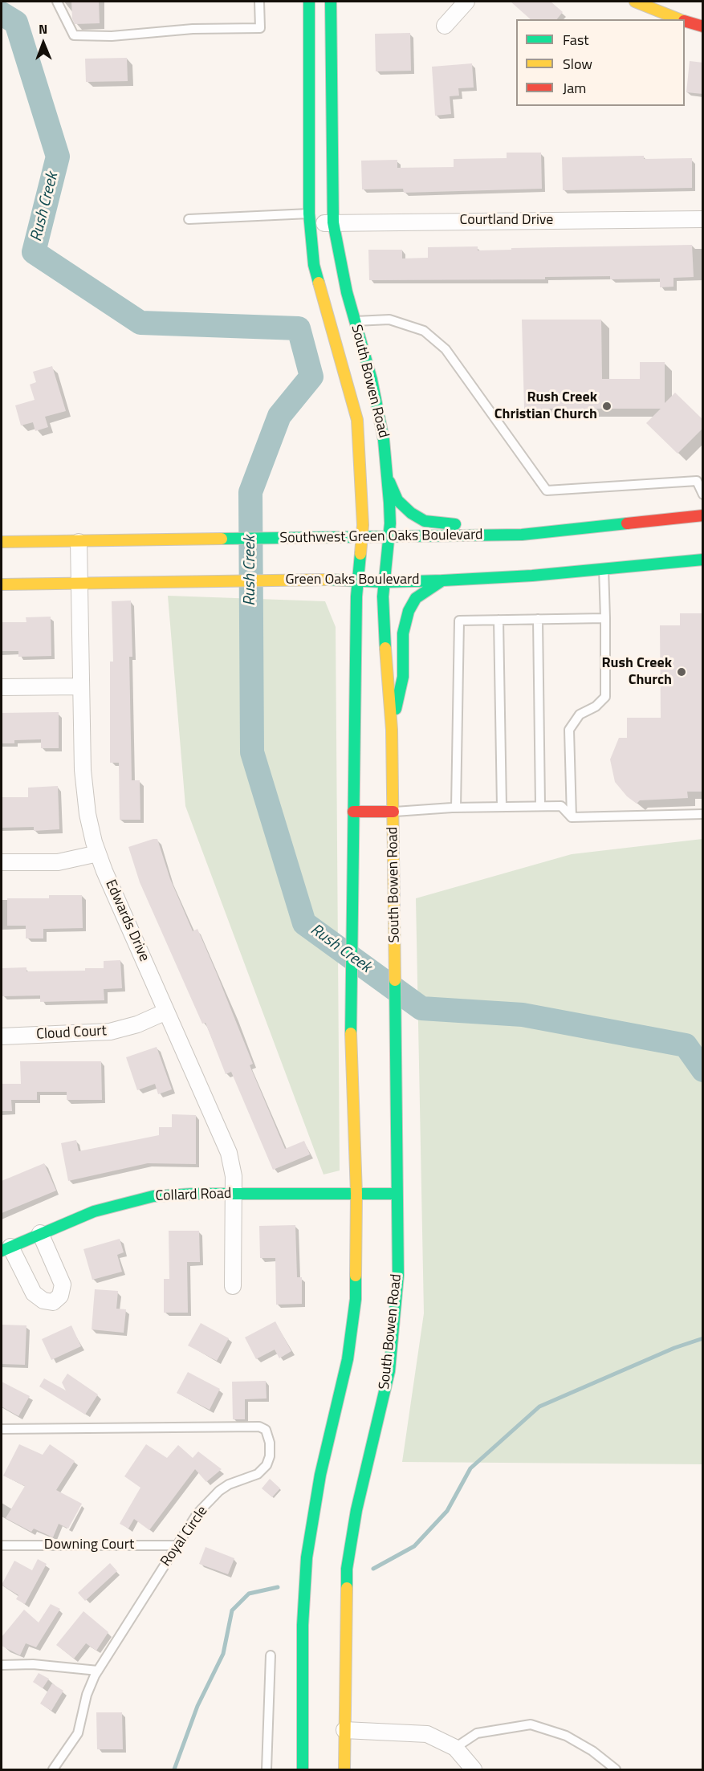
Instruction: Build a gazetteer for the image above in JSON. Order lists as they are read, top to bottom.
{
  "streets": {
    "main road": [
      "South Bowen Road",
      "Southwest Green Oaks Boulevard",
      "Green Oaks Boulevard",
      "Collard Road"
    ],
    "street": ["Courtland Drive", "Edwards Drive", "Cloud Court"],
    "lane": ["Royal Circle", "Downing Court"]
  },
  "crossings": [
    ["Courtland Drive", "South Bowen Road"],
    ["South Bowen Road", "Southwest Green Oaks Boulevard"],
    ["South Bowen Road", "Green Oaks Boulevard"],
    ["South Bowen Road", "Collard Road"],
    ["Southwest Green Oaks Boulevard", "Edwards Drive"],
    ["Green Oaks Boulevard", "Edwards Drive"],
    ["Edwards Drive", "Cloud Court"],
    ["Edwards Drive", "Collard Road"],
    ["Royal Circle", "Downing Court"]
  ],
  "water": ["Rush Creek"],
  "places": ["Rush Creek Christian Church", "Rush Creek Church"],
  "legend": ["Fast", "Slow", "Jam"],
  "north": "top"
}
